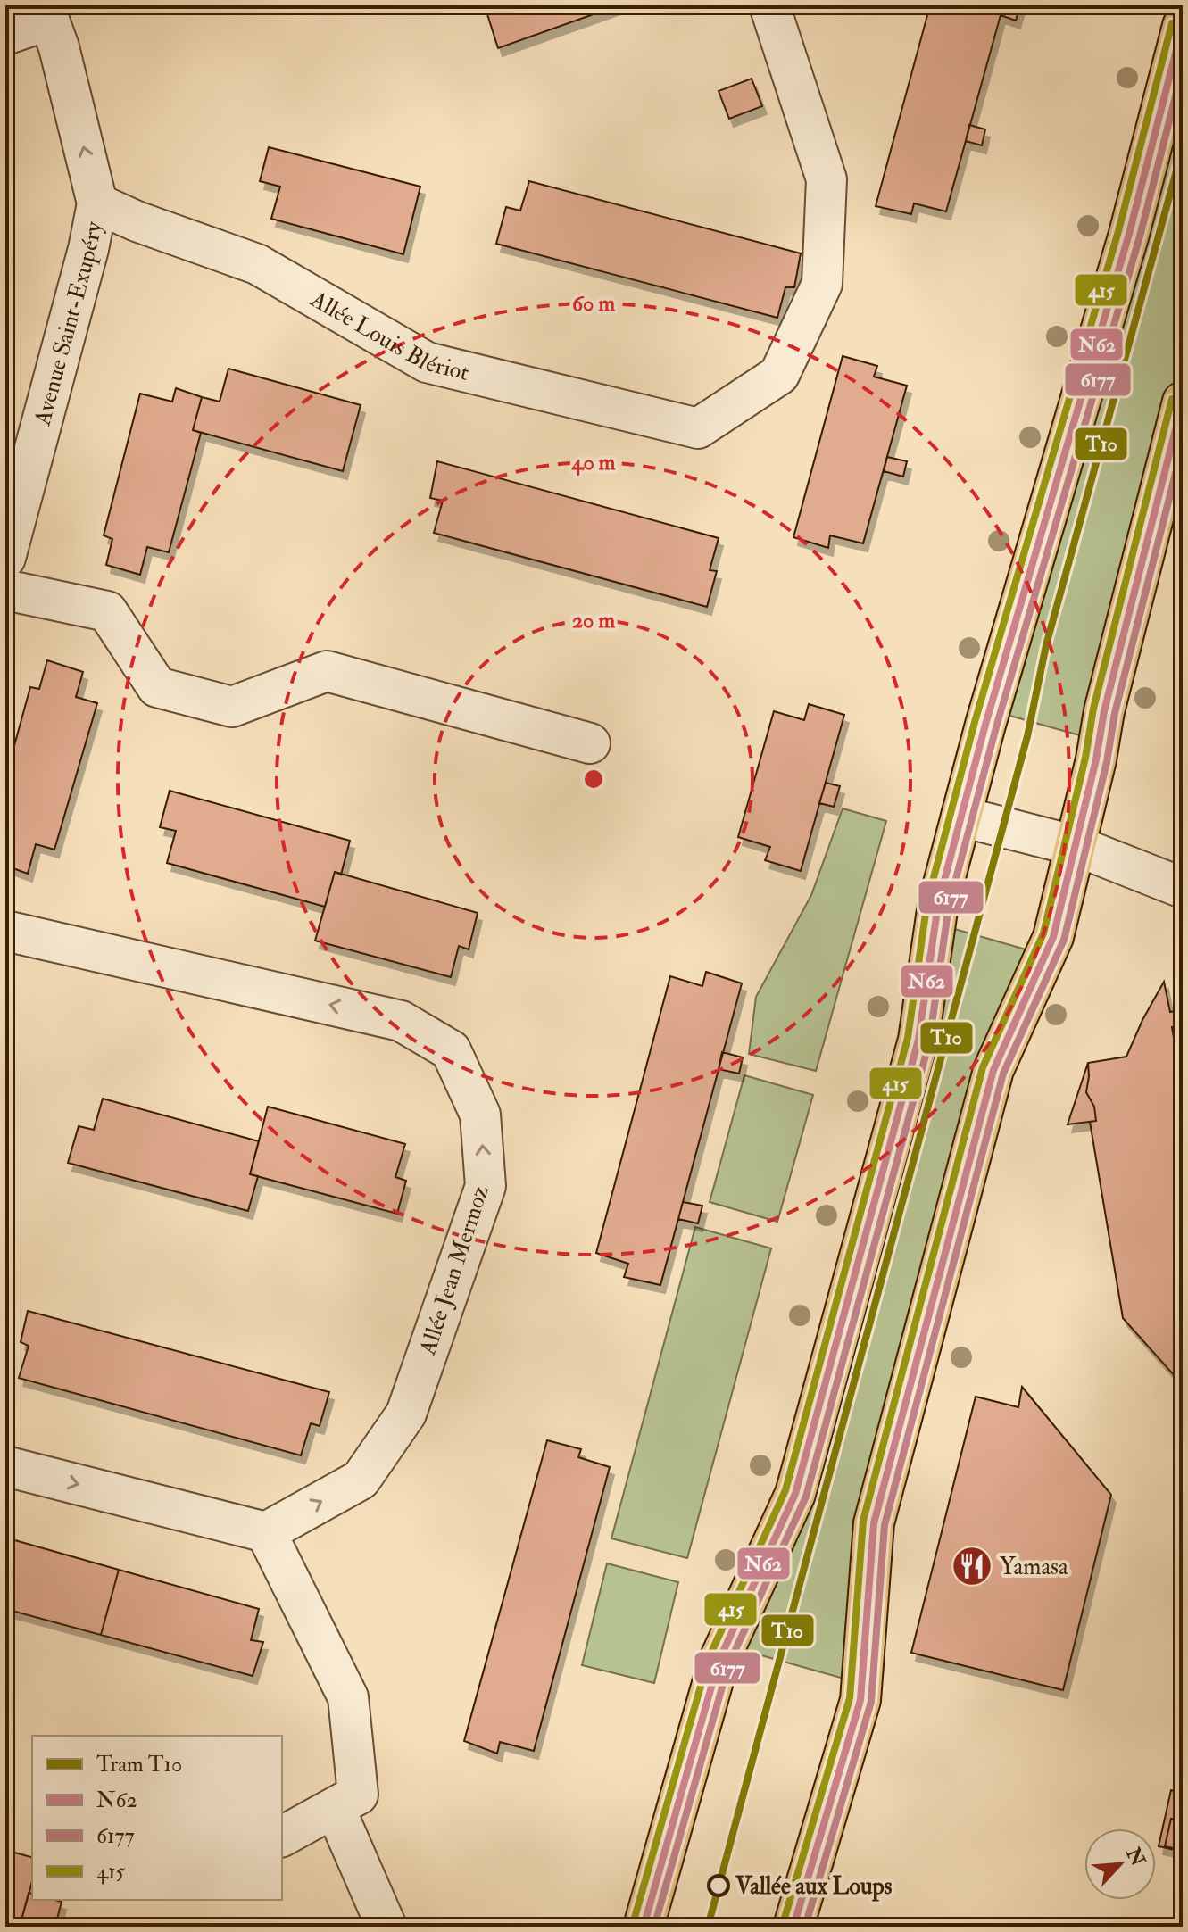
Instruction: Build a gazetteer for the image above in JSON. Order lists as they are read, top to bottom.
{
  "streets": {
    "street": ["Avenue Saint-Exupéry", "Allée Louis Blériot", "Allée Jean Mermoz"]
  },
  "crossings": [
    ["Avenue Saint-Exupéry", "Allée Louis Blériot"]
  ],
  "one_way": ["Avenue Saint-Exupéry"],
  "places": {
    "restaurant": ["Yamasa"],
    "other": ["Vallée aux Loups"]
  },
  "lines": [
    "transit line 415",
    "transit line N62",
    "transit line 6177",
    "tram line T10"
  ],
  "legend": [
    "Tram T10",
    "N62",
    "6177",
    "415"
  ],
  "north": "top right",
  "rings": ["60 m", "40 m", "20 m"]
}
